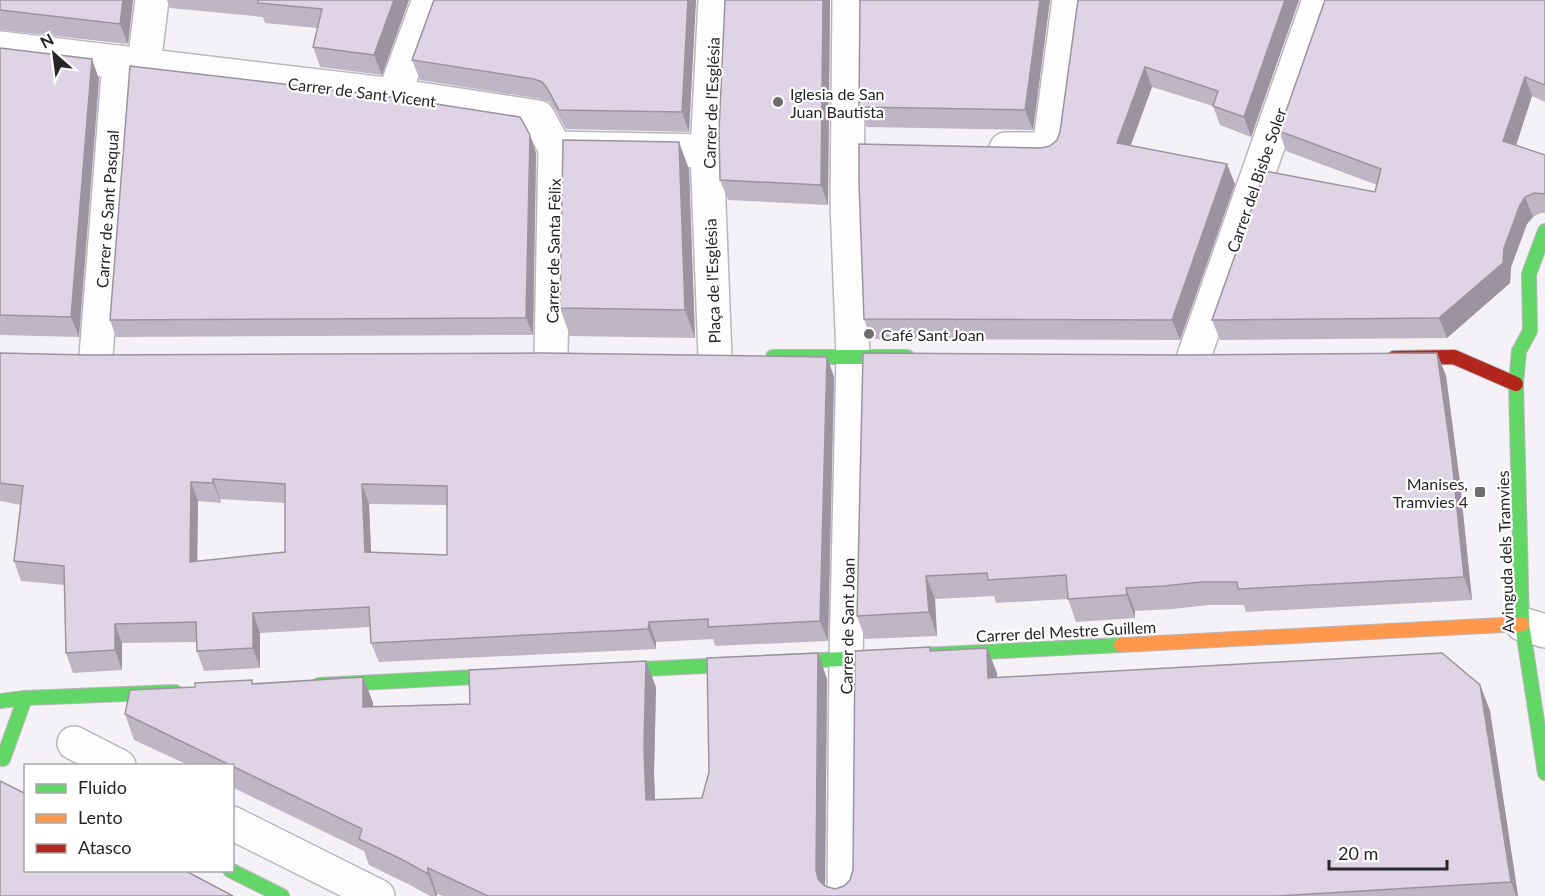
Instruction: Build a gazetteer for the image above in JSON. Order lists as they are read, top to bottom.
{
  "streets": {
    "main road": ["Avinguda dels Tramvies", "Carrer del Mestre Guillem"],
    "street": [
      "Carrer de Sant Vicent",
      "Carrer de l'Església",
      "Carrer del Bisbe Soler",
      "Carrer de Sant Pasqual",
      "Carrer de Santa Fèlix",
      "Plaça de l'Església",
      "Carrer de Sant Joan"
    ]
  },
  "crossings": [
    ["Carrer de Sant Vicent", "Carrer de Sant Pasqual"],
    ["Carrer de Sant Vicent", "Carrer de Santa Fèlix"],
    ["Carrer de l'Església", "Plaça de l'Església"],
    ["Avinguda dels Tramvies", "Carrer del Mestre Guillem"],
    ["Carrer de Sant Joan", "Carrer del Mestre Guillem"]
  ],
  "places": {
    "other": ["Iglesia de San Juan Bautista", "Café Sant Joan"],
    "transit": ["Manises, Tramvies 4"]
  },
  "legend": ["Fluido", "Lento", "Atasco"],
  "scale_bar": "20 m",
  "north": "top left"
}
